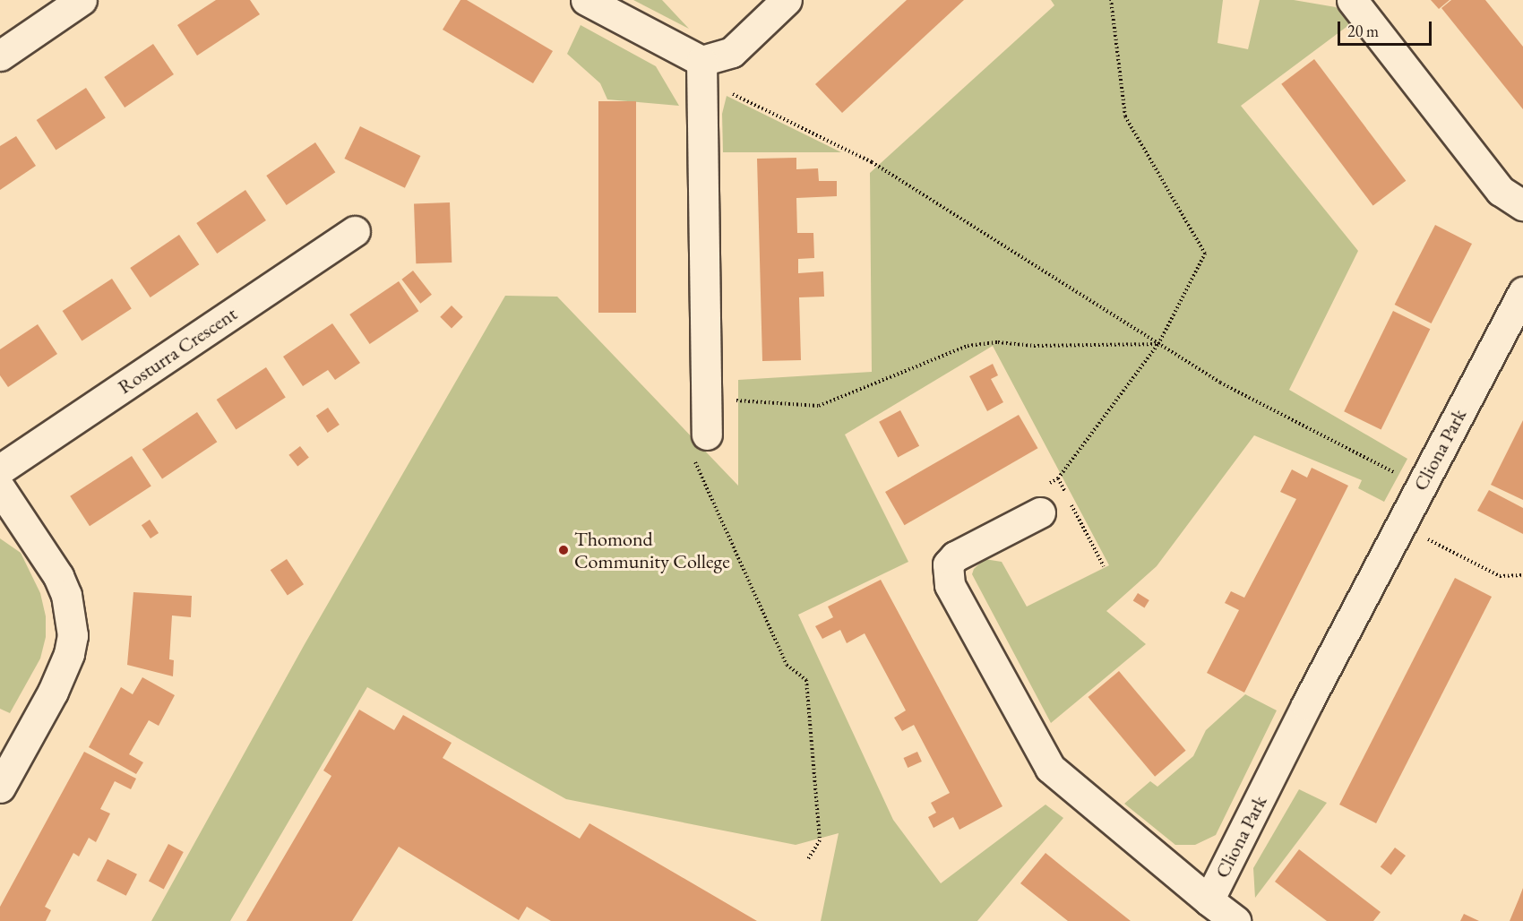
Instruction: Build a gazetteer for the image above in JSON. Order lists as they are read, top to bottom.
{
  "streets": {
    "street": ["Rosturra Crescent", "Cliona Park"]
  },
  "places": ["Thomond Community College"],
  "scale_bar": "20 m"
}
